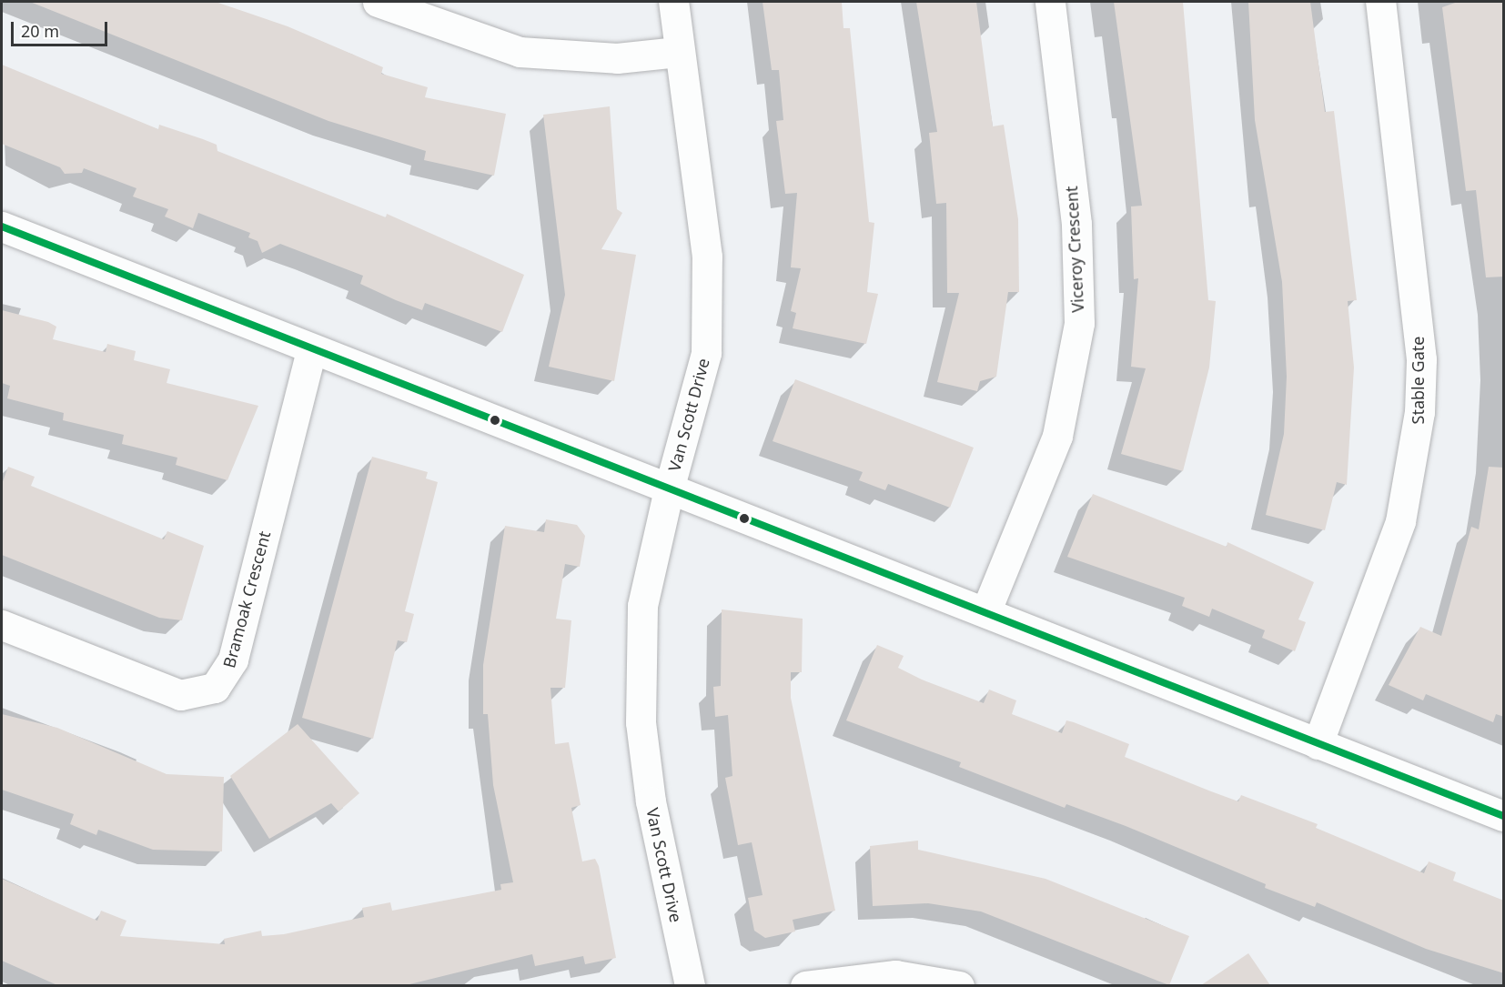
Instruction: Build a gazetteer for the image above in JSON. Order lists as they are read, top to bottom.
{
  "streets": {
    "street": [
      "Viceroy Crescent",
      "Stable Gate",
      "Van Scott Drive",
      "Bramoak Crescent"
    ]
  },
  "scale_bar": "20 m"
}
